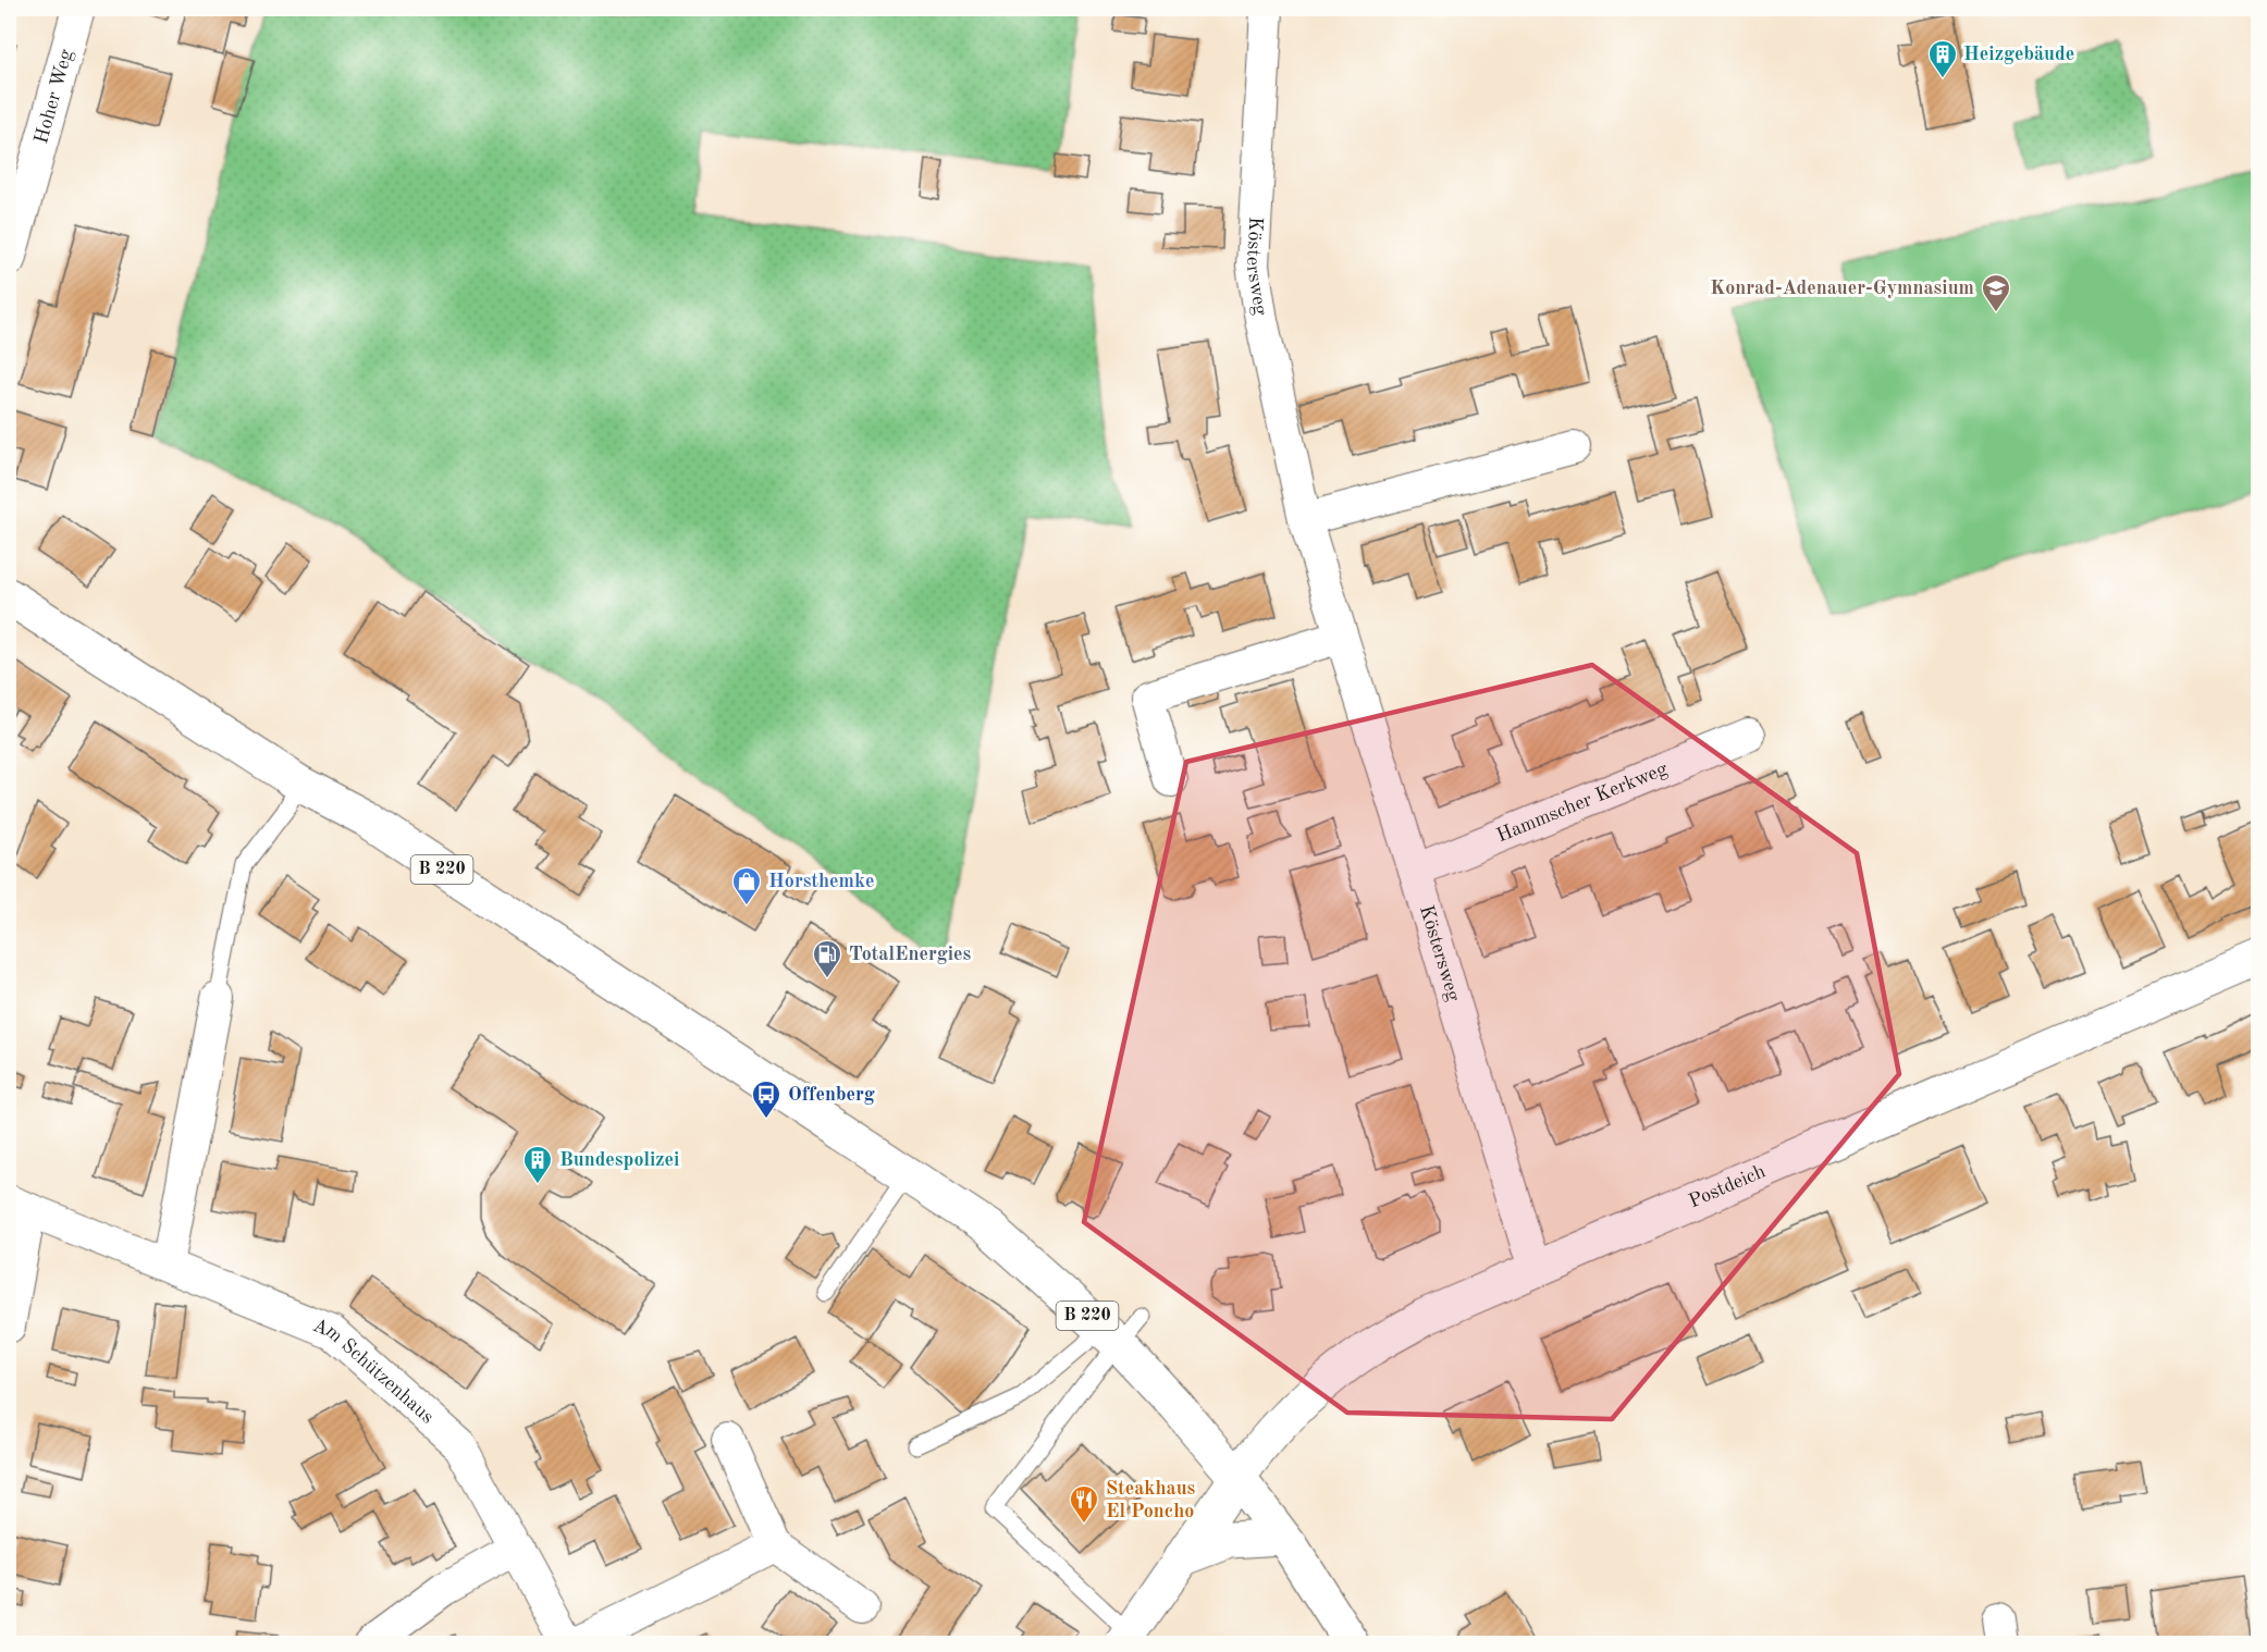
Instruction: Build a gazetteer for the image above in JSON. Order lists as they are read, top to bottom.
{
  "streets": {
    "main road": ["B 220", "Postdeich"],
    "street": [
      "Hoher Weg",
      "Köstersweg",
      "Hammscher Kerkweg",
      "Am Schützenhaus"
    ]
  },
  "crossings": [
    ["Köstersweg", "Hammscher Kerkweg"],
    ["Köstersweg", "Postdeich"],
    ["B 220", "Postdeich"]
  ],
  "places": {
    "building": ["Heizgebäude", "Bundespolizei"],
    "school or university": ["Konrad-Adenauer-Gymnasium"],
    "shop": ["Horsthemke"],
    "fuel station": ["TotalEnergies"],
    "bus stop": ["Offenberg"],
    "restaurant": ["Steakhaus El Poncho"]
  }
}
